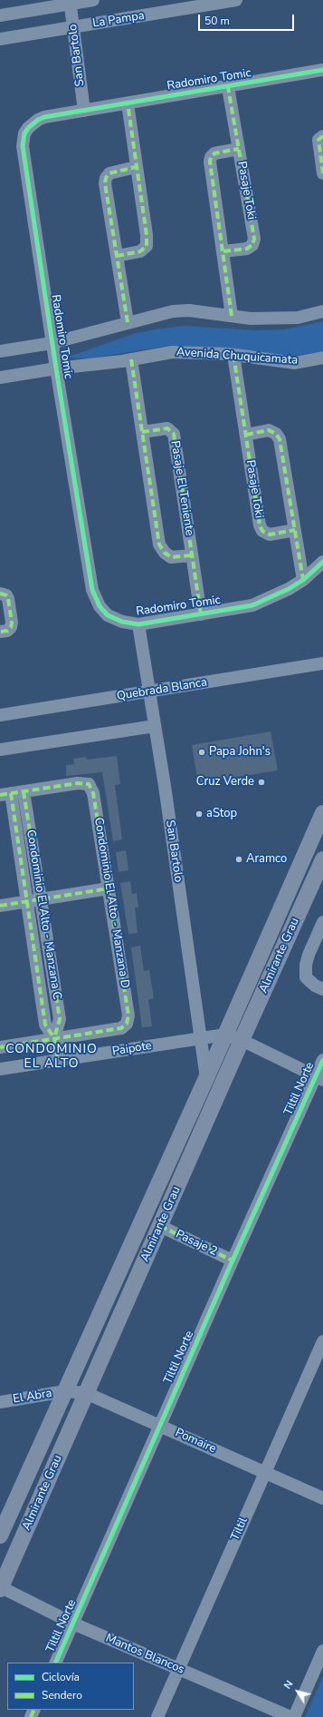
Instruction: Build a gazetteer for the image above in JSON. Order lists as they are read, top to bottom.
{
  "streets": {
    "main road": ["Almirante Grau"],
    "street": [
      "La Pampa",
      "San Bartolo",
      "Radomiro Tomic",
      "Pasaje Toki",
      "Avenida Chuquicamata",
      "Pasaje El Teniente",
      "Quebrada Blanca",
      "Condominio El Alto - Manzana D",
      "Condominio El Alto - Manzana C",
      "Paipote",
      "Tiltil Norte",
      "Pasaje 2",
      "El Abra",
      "Pomaire",
      "Tiltil",
      "Mantos Blancos"
    ]
  },
  "crossings": [
    ["La Pampa", "San Bartolo"],
    ["San Bartolo", "Radomiro Tomic"],
    ["San Bartolo", "Quebrada Blanca"],
    ["San Bartolo", "Almirante Grau"],
    ["San Bartolo", "Paipote"],
    ["Radomiro Tomic", "Pasaje Toki"],
    ["Radomiro Tomic", "Avenida Chuquicamata"],
    ["Radomiro Tomic", "Pasaje El Teniente"],
    ["Pasaje Toki", "Avenida Chuquicamata"],
    ["Condominio El Alto - Manzana D", "Condominio El Alto - Manzana C"],
    ["Almirante Grau", "Paipote"],
    ["Almirante Grau", "Pasaje 2"],
    ["Almirante Grau", "El Abra"],
    ["Almirante Grau", "Pomaire"],
    ["Almirante Grau", "Mantos Blancos"],
    ["Paipote", "Tiltil Norte"],
    ["Tiltil Norte", "Pasaje 2"],
    ["Tiltil Norte", "Pomaire"],
    ["Tiltil Norte", "Mantos Blancos"],
    ["El Abra", "Pomaire"],
    ["Pomaire", "Tiltil"],
    ["Tiltil", "Mantos Blancos"]
  ],
  "districts": ["CONDOMINIO EL ALTO"],
  "places": [
    "Papa John's",
    "Cruz Verde",
    "aStop",
    "Aramco"
  ],
  "legend": ["Ciclovía", "Sendero"],
  "scale_bar": "50 m",
  "north": "top left"
}
